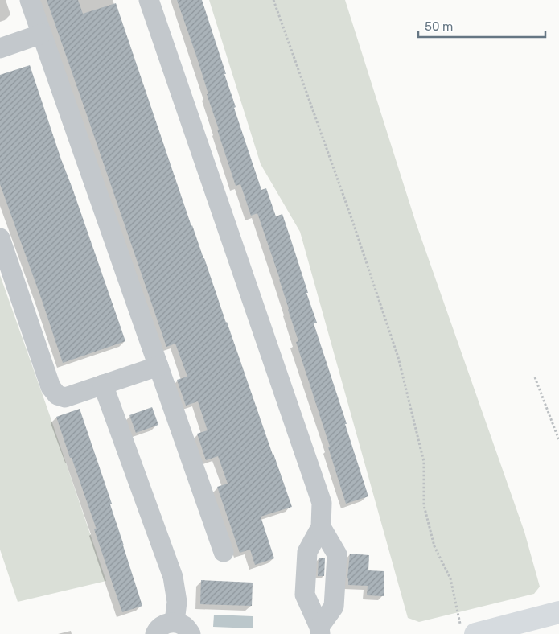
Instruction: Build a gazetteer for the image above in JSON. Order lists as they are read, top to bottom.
{
  "scale_bar": "50 m"
}
